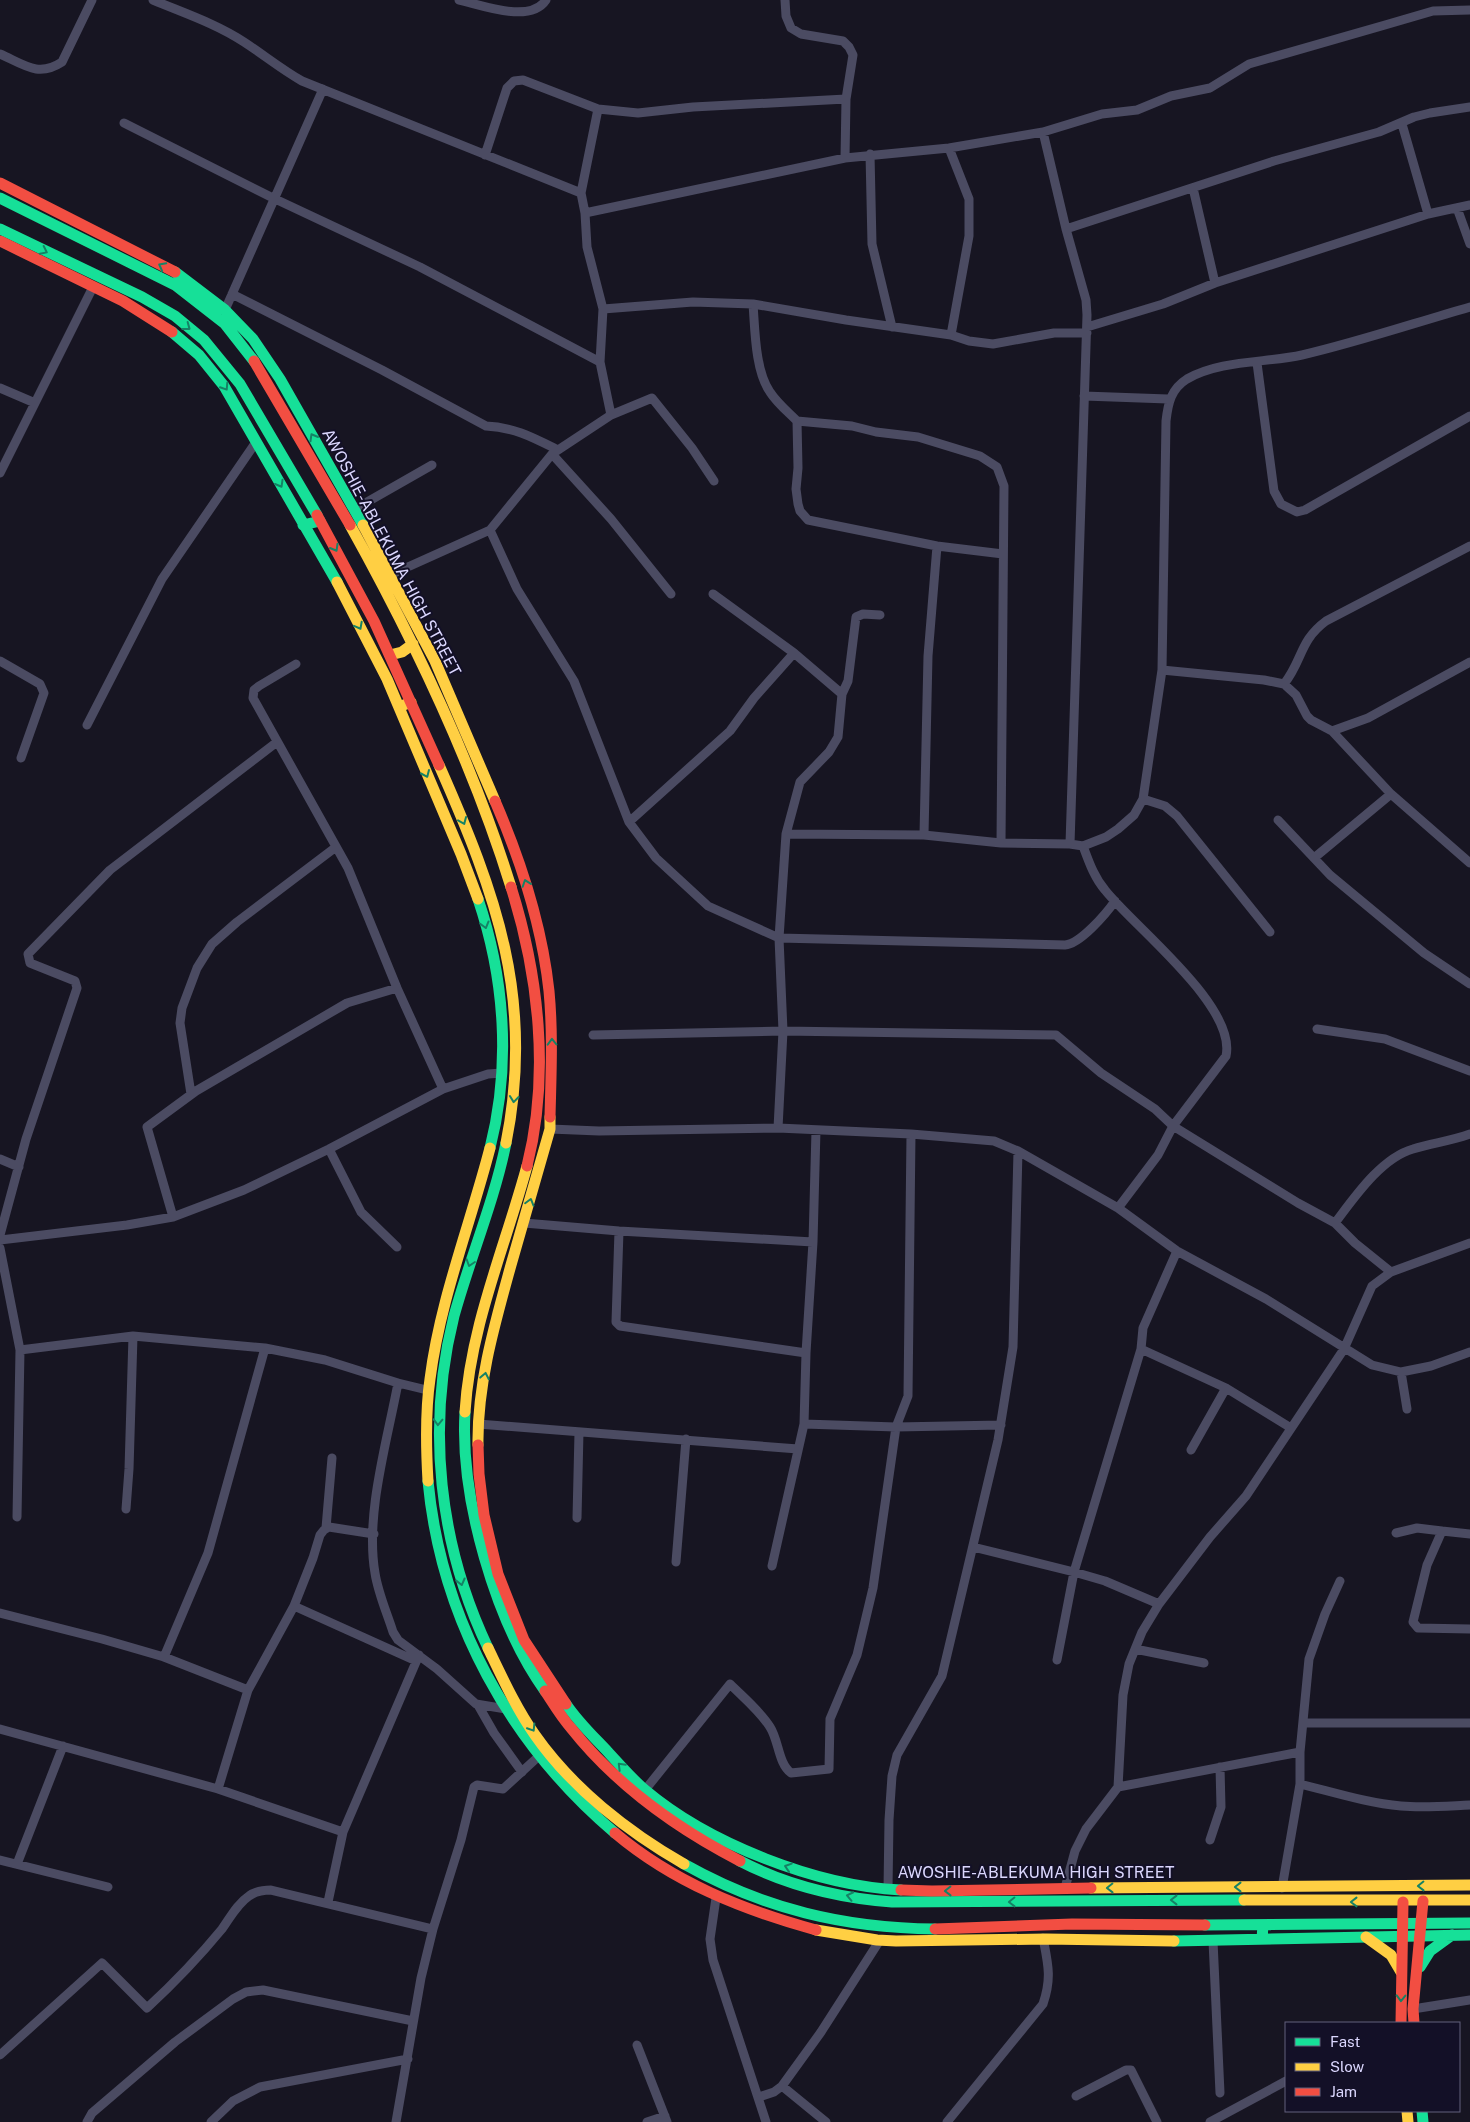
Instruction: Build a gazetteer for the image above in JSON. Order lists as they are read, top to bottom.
{
  "streets": {
    "street": ["AWOSHIE-ABLEKUMA HIGH STREET"]
  },
  "legend": ["Fast", "Slow", "Jam"]
}
